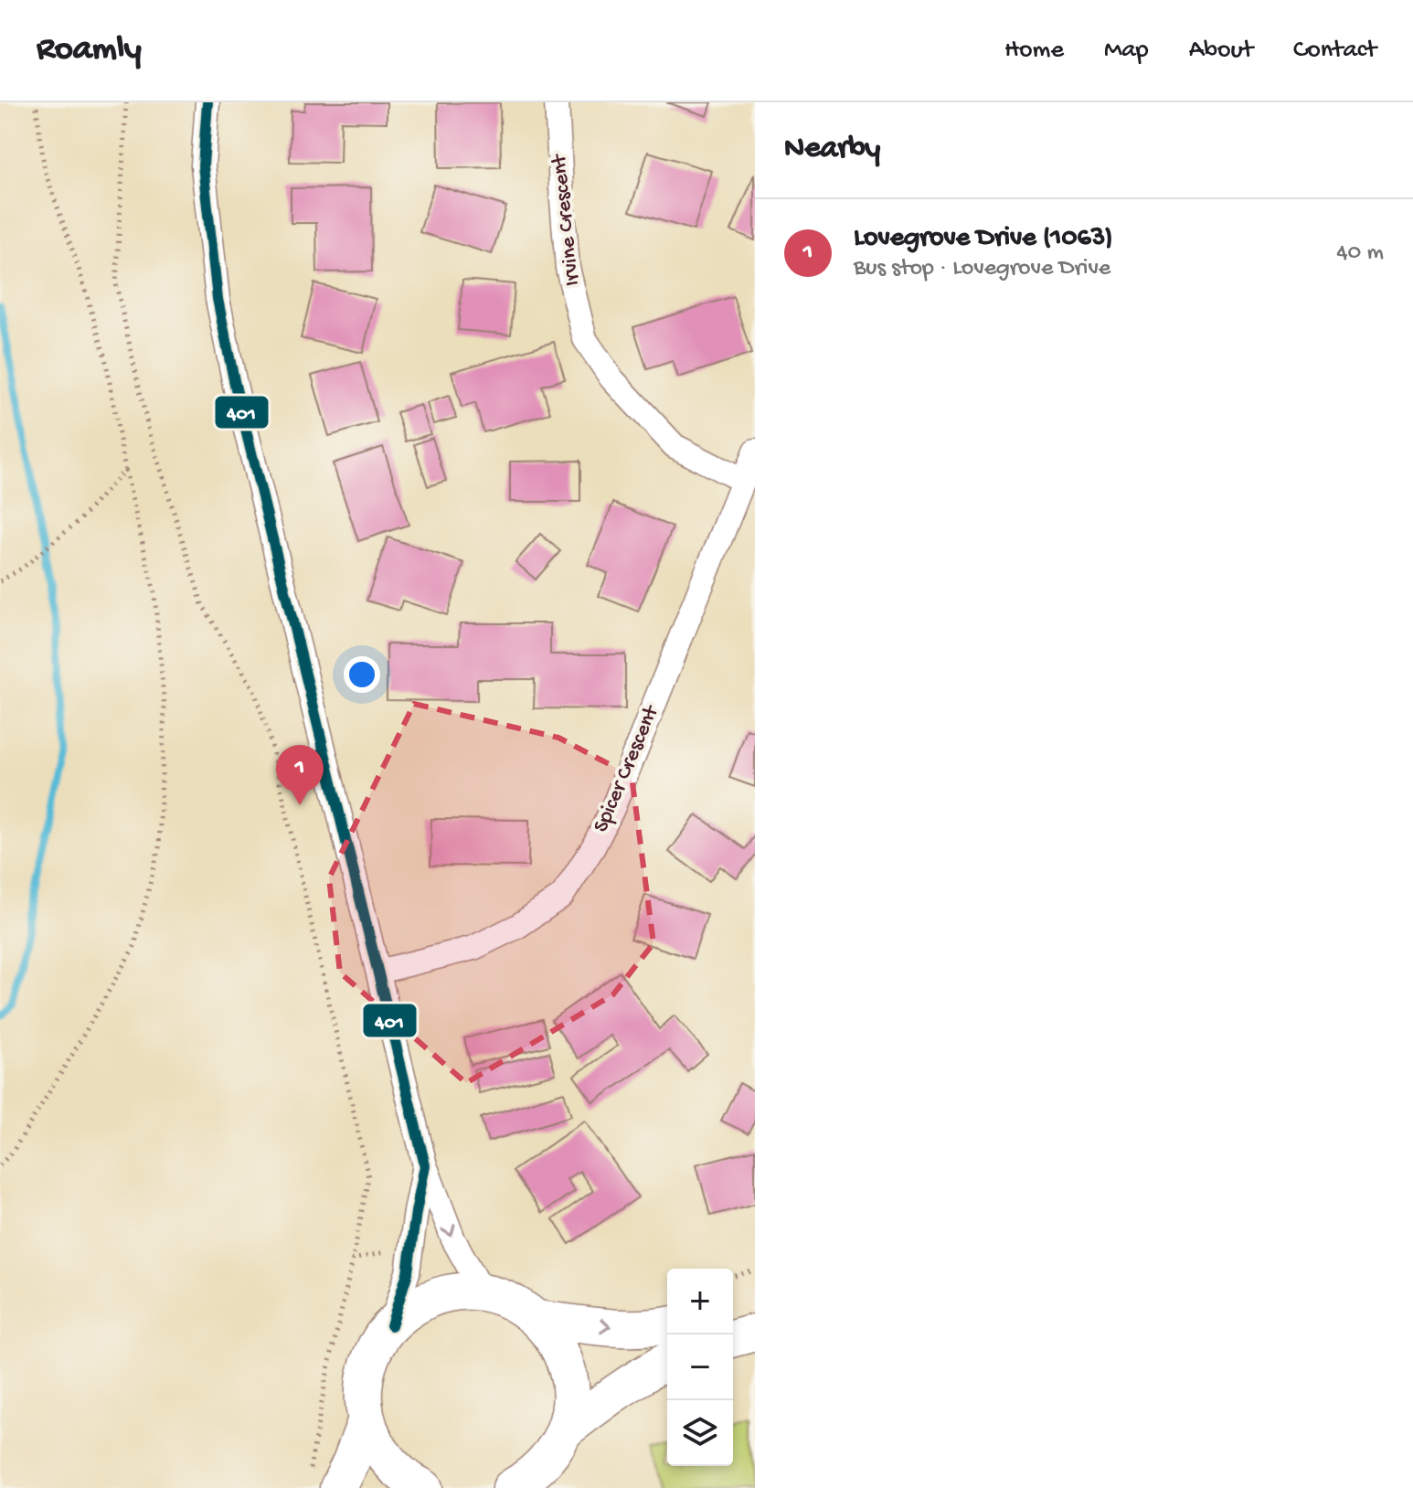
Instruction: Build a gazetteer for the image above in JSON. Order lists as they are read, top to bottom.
{
  "streets": {
    "street": ["Irvine Crescent", "Spicer Crescent"]
  },
  "crossings": [
    ["Irvine Crescent", "Spicer Crescent"]
  ],
  "lines": ["transit line 401"],
  "page": {
    "header": "Roamly",
    "nav": [
      "Home",
      "Map",
      "About",
      "Contact"
    ],
    "heading": "Nearby",
    "list": [
      {
        "mark": "1",
        "name": "Lovegrove Drive (1063)",
        "note": "Bus stop · Lovegrove Drive",
        "value": "40 m"
      }
    ],
    "pins": "1",
    "map_buttons": ["+", "−"]
  }
}
